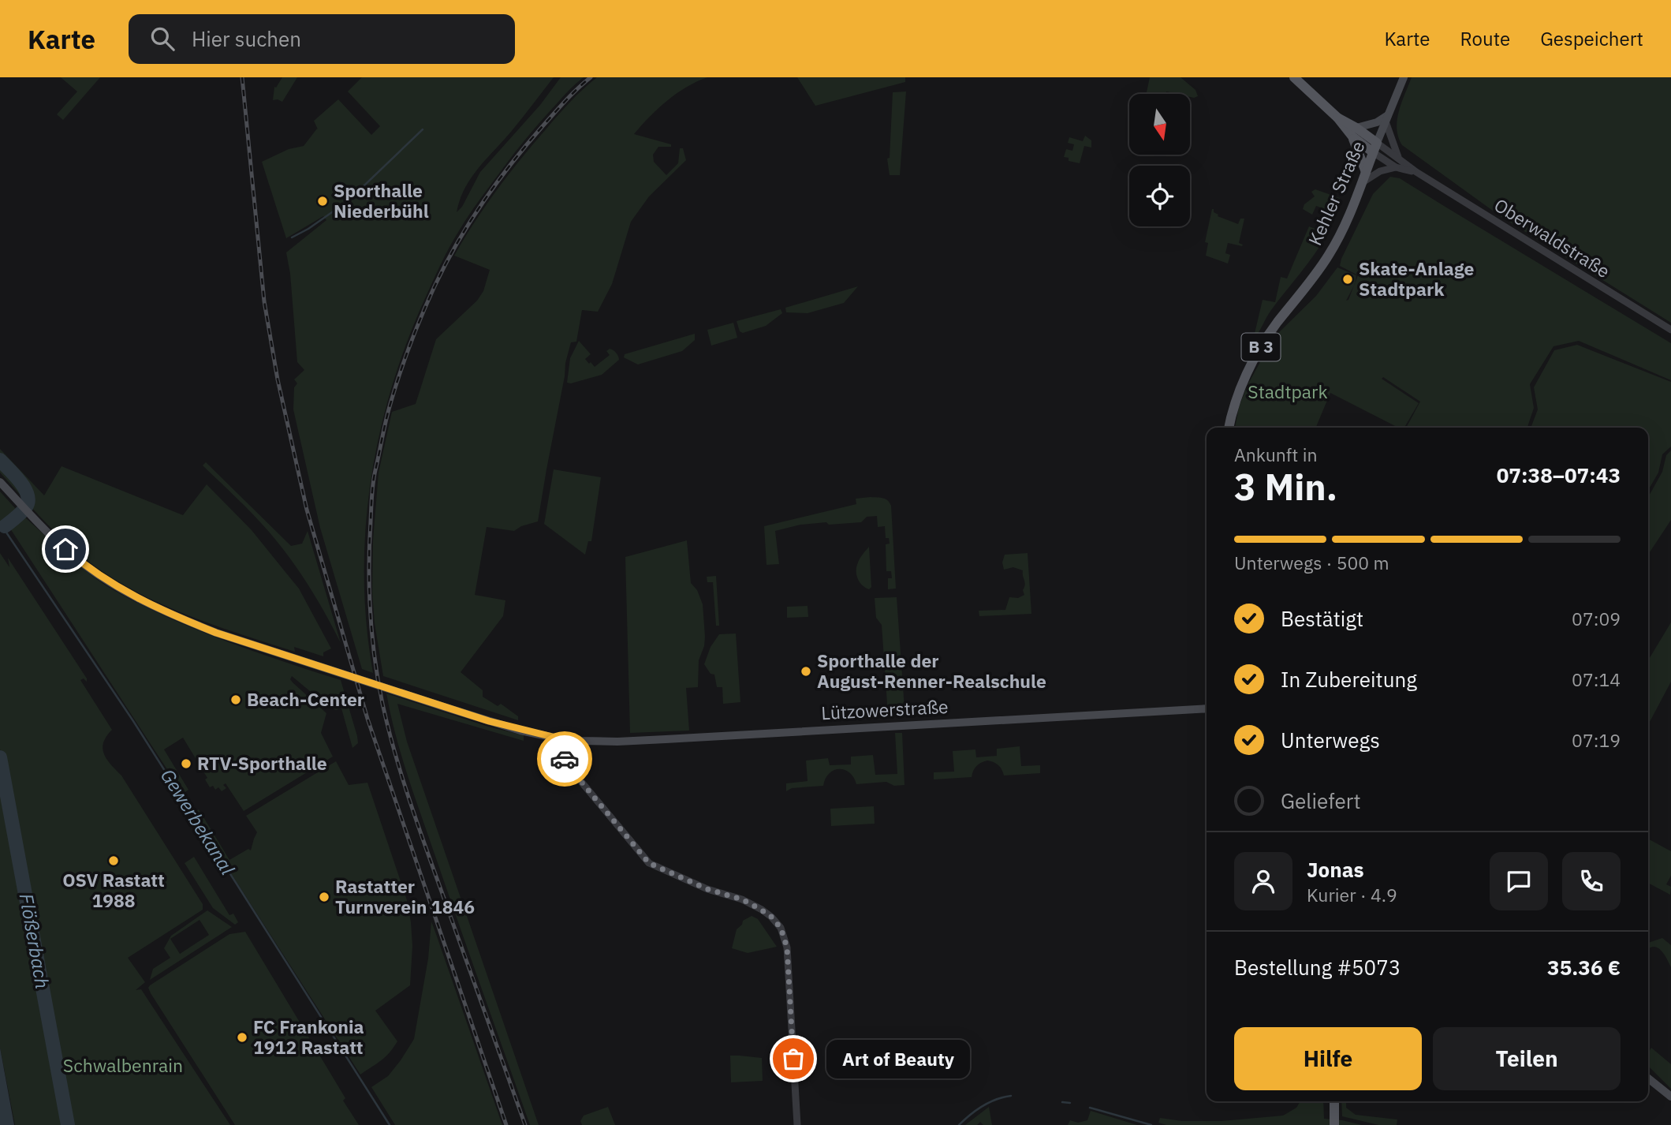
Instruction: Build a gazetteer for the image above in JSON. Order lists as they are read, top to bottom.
{
  "streets": {
    "main road": ["Kehler Straße", "B 3", "Lützowerstraße"],
    "street": ["Oberwaldstraße"]
  },
  "crossings": [
    ["Kehler Straße", "Oberwaldstraße"]
  ],
  "water": ["Gewerbekanal", "Flößerbach"],
  "parks": ["Stadtpark", "Schwalbenrain"],
  "places": [
    "Sporthalle Niederbühl",
    "Skate-Anlage Stadtpark",
    "Sporthalle der August-Renner-Realschule",
    "Beach-Center",
    "RTV-Sporthalle",
    "OSV Rastatt 1988",
    "Rastatter Turnverein 1846",
    "FC Frankonia 1912 Rastatt",
    "Art of Beauty"
  ],
  "north": "bottom",
  "page": {
    "header": "Karte",
    "search": "Hier suchen",
    "nav": ["Karte", "Route", "Gespeichert"],
    "heading": ["3 Min.", "Ankunft in", "07:38–07:43"],
    "panel": [
      "Jonas",
      "Kurier · 4.9",
      "Bestellung #5073",
      "35.36 €"
    ],
    "bar": "Unterwegs · 500 m",
    "list": [
      ["Bestätigt", "07:09"],
      ["In Zubereitung", "07:14"],
      ["Unterwegs", "07:19"],
      "Geliefert"
    ],
    "buttons": ["Hilfe", "Teilen"],
    "bubble": "Art of Beauty"
  }
}
